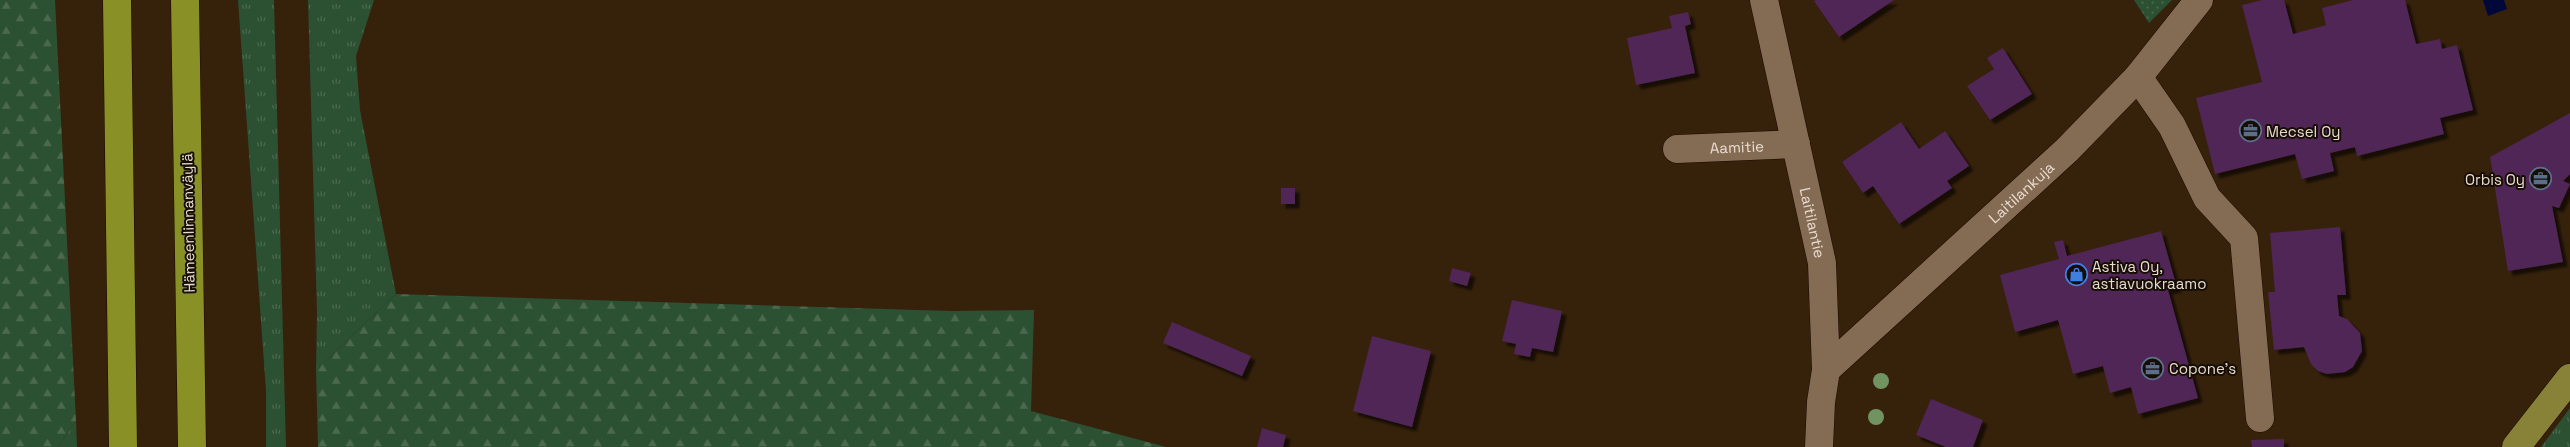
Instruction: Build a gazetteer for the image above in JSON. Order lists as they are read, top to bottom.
{
  "streets": {
    "highway": ["Hämeenlinnanväylä"],
    "street": ["Aamitie", "Laitilankuja", "Laitilantie"]
  },
  "crossings": [
    ["Aamitie", "Laitilantie"],
    ["Laitilankuja", "Laitilantie"]
  ],
  "places": {
    "office": ["Mecsel Oy", "Orbis Oy", "Copone's"],
    "shop": ["Astiva Oy, astiavuokraamo"]
  }
}
